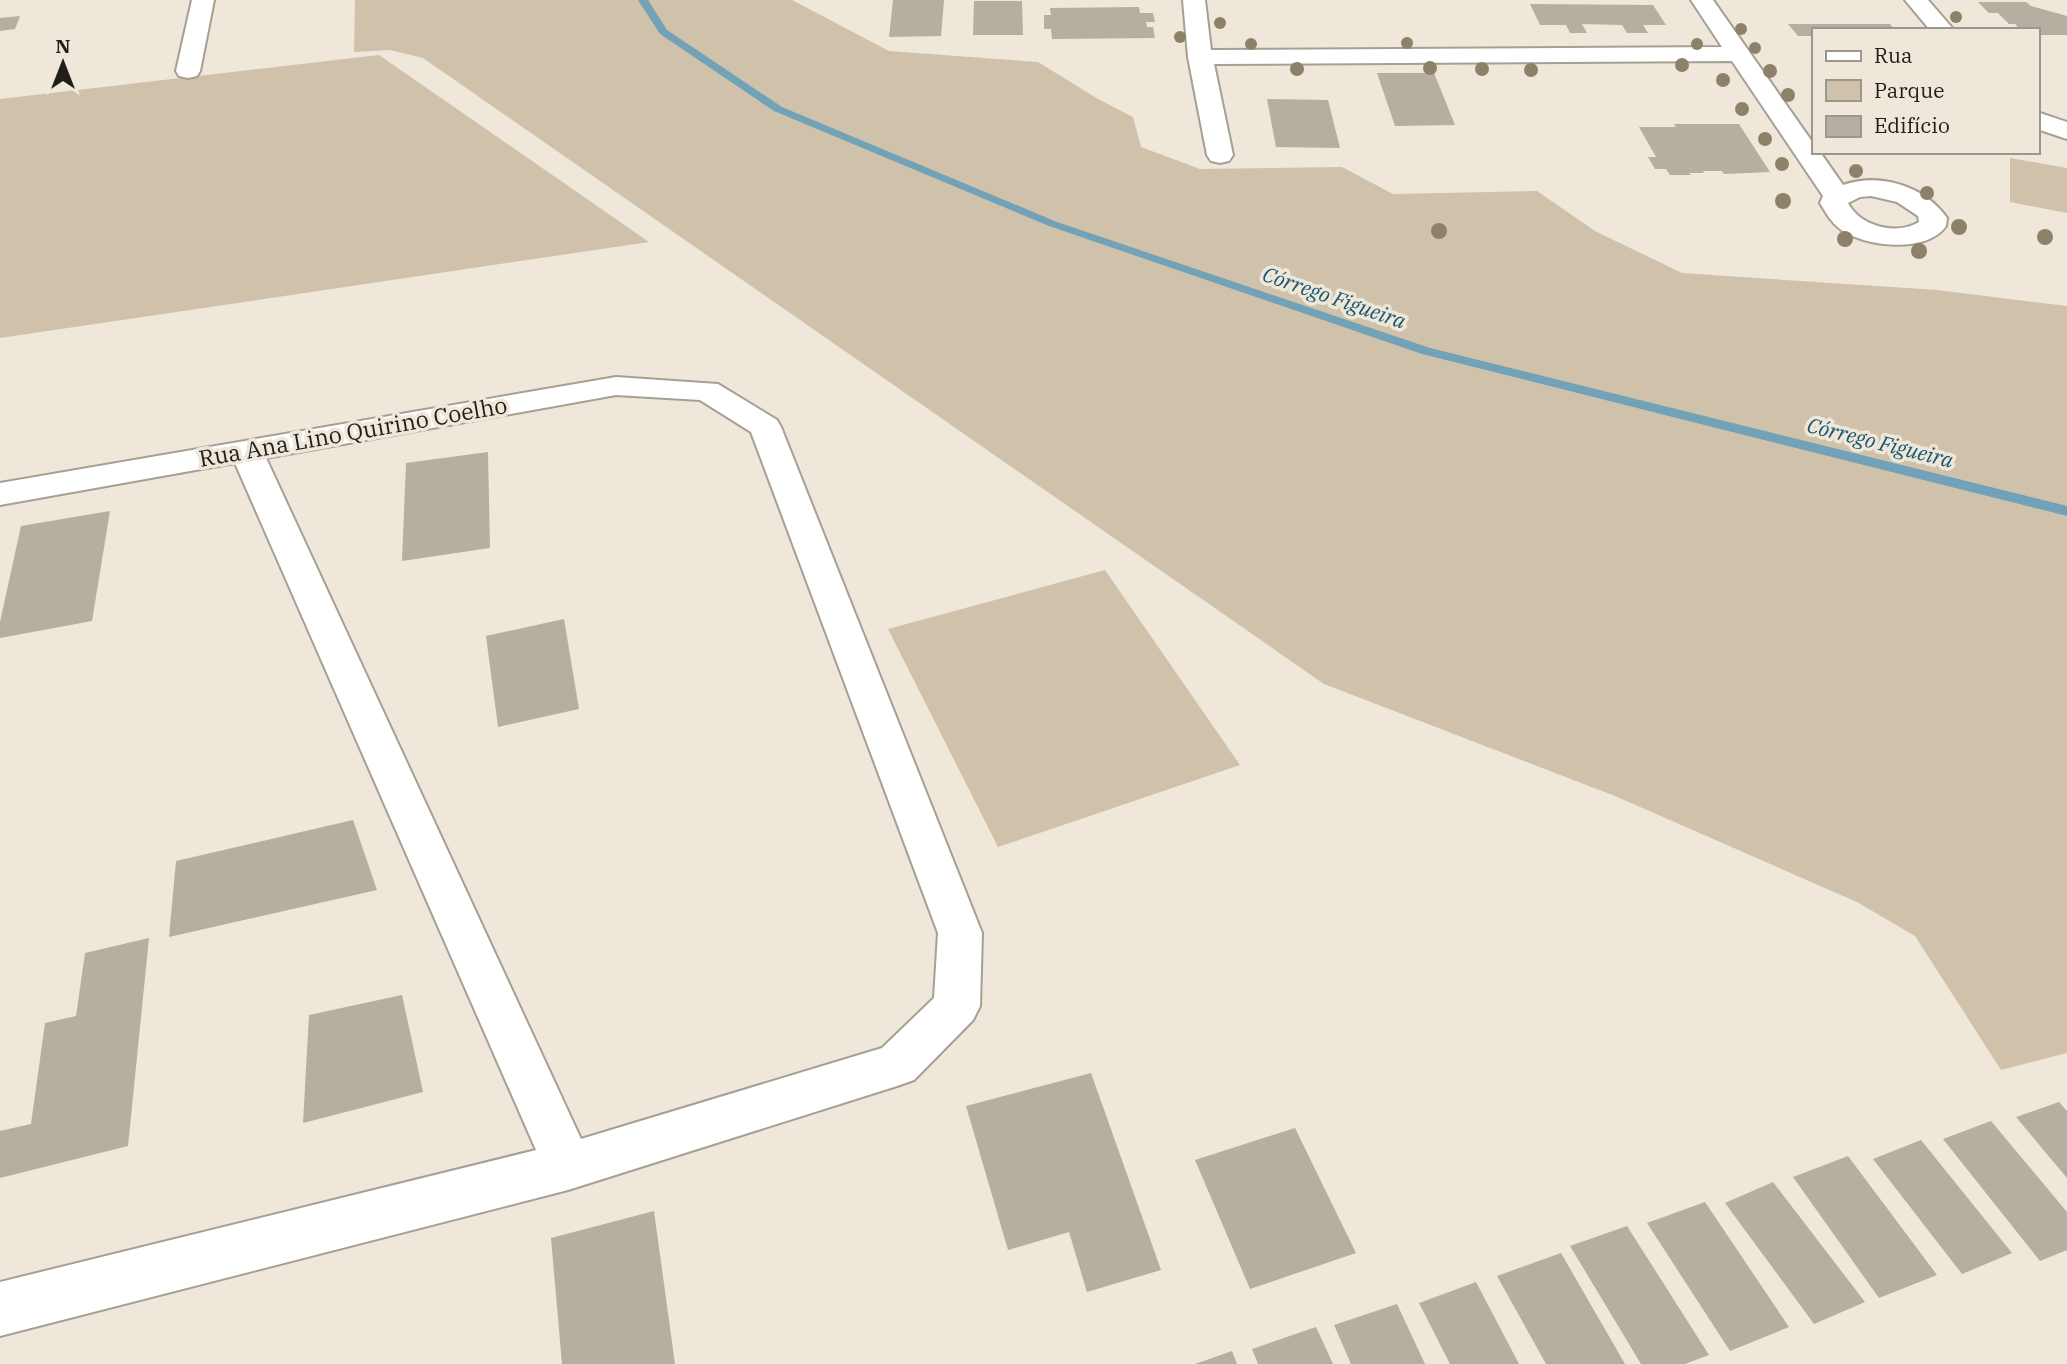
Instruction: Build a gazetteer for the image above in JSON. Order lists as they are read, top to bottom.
{
  "streets": {
    "street": ["Rua Ana Lino Quirino Coelho"]
  },
  "water": ["Córrego Figueira"],
  "legend": ["Rua", "Parque", "Edifício"],
  "north": "top"
}
